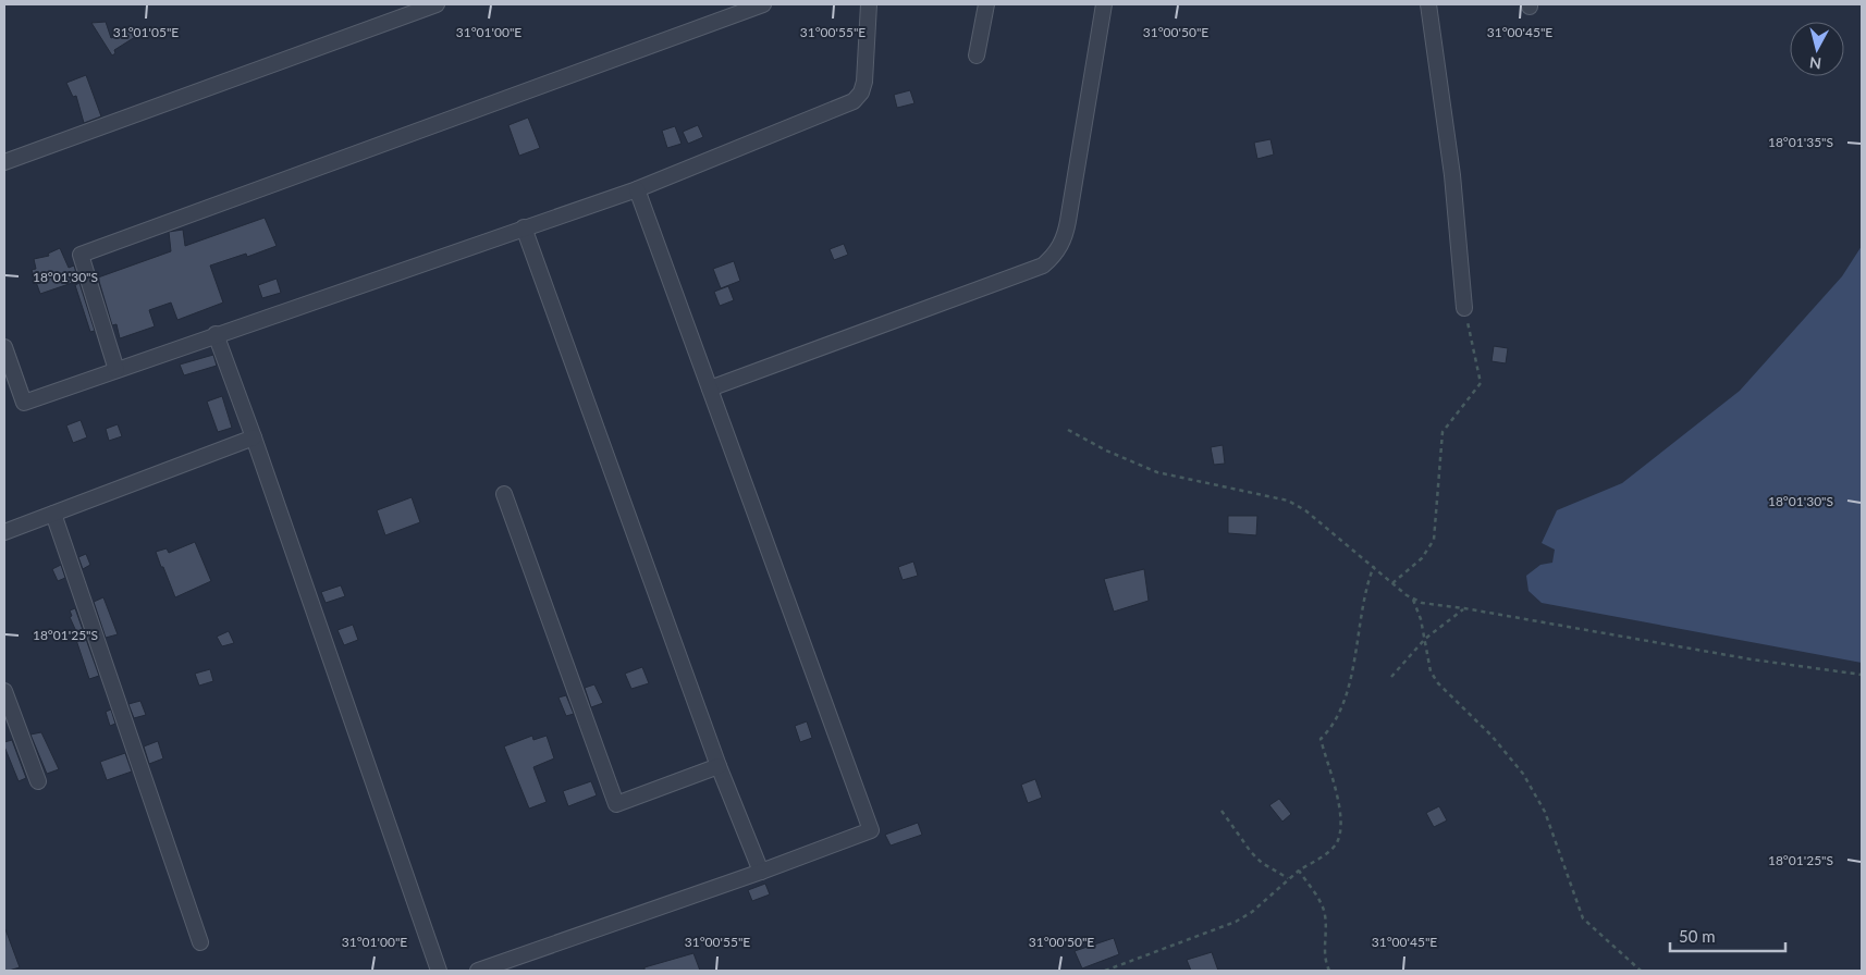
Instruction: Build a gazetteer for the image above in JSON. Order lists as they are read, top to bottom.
{
  "scale_bar": "50 m",
  "north": "bottom",
  "coordinates": [
    "31°01'05\"E",
    "31°01'00\"E",
    "31°00'55\"E",
    "31°00'50\"E",
    "31°00'45\"E",
    "18°01'35\"S",
    "18°01'30\"S",
    "18°01'25\"S"
  ]
}
